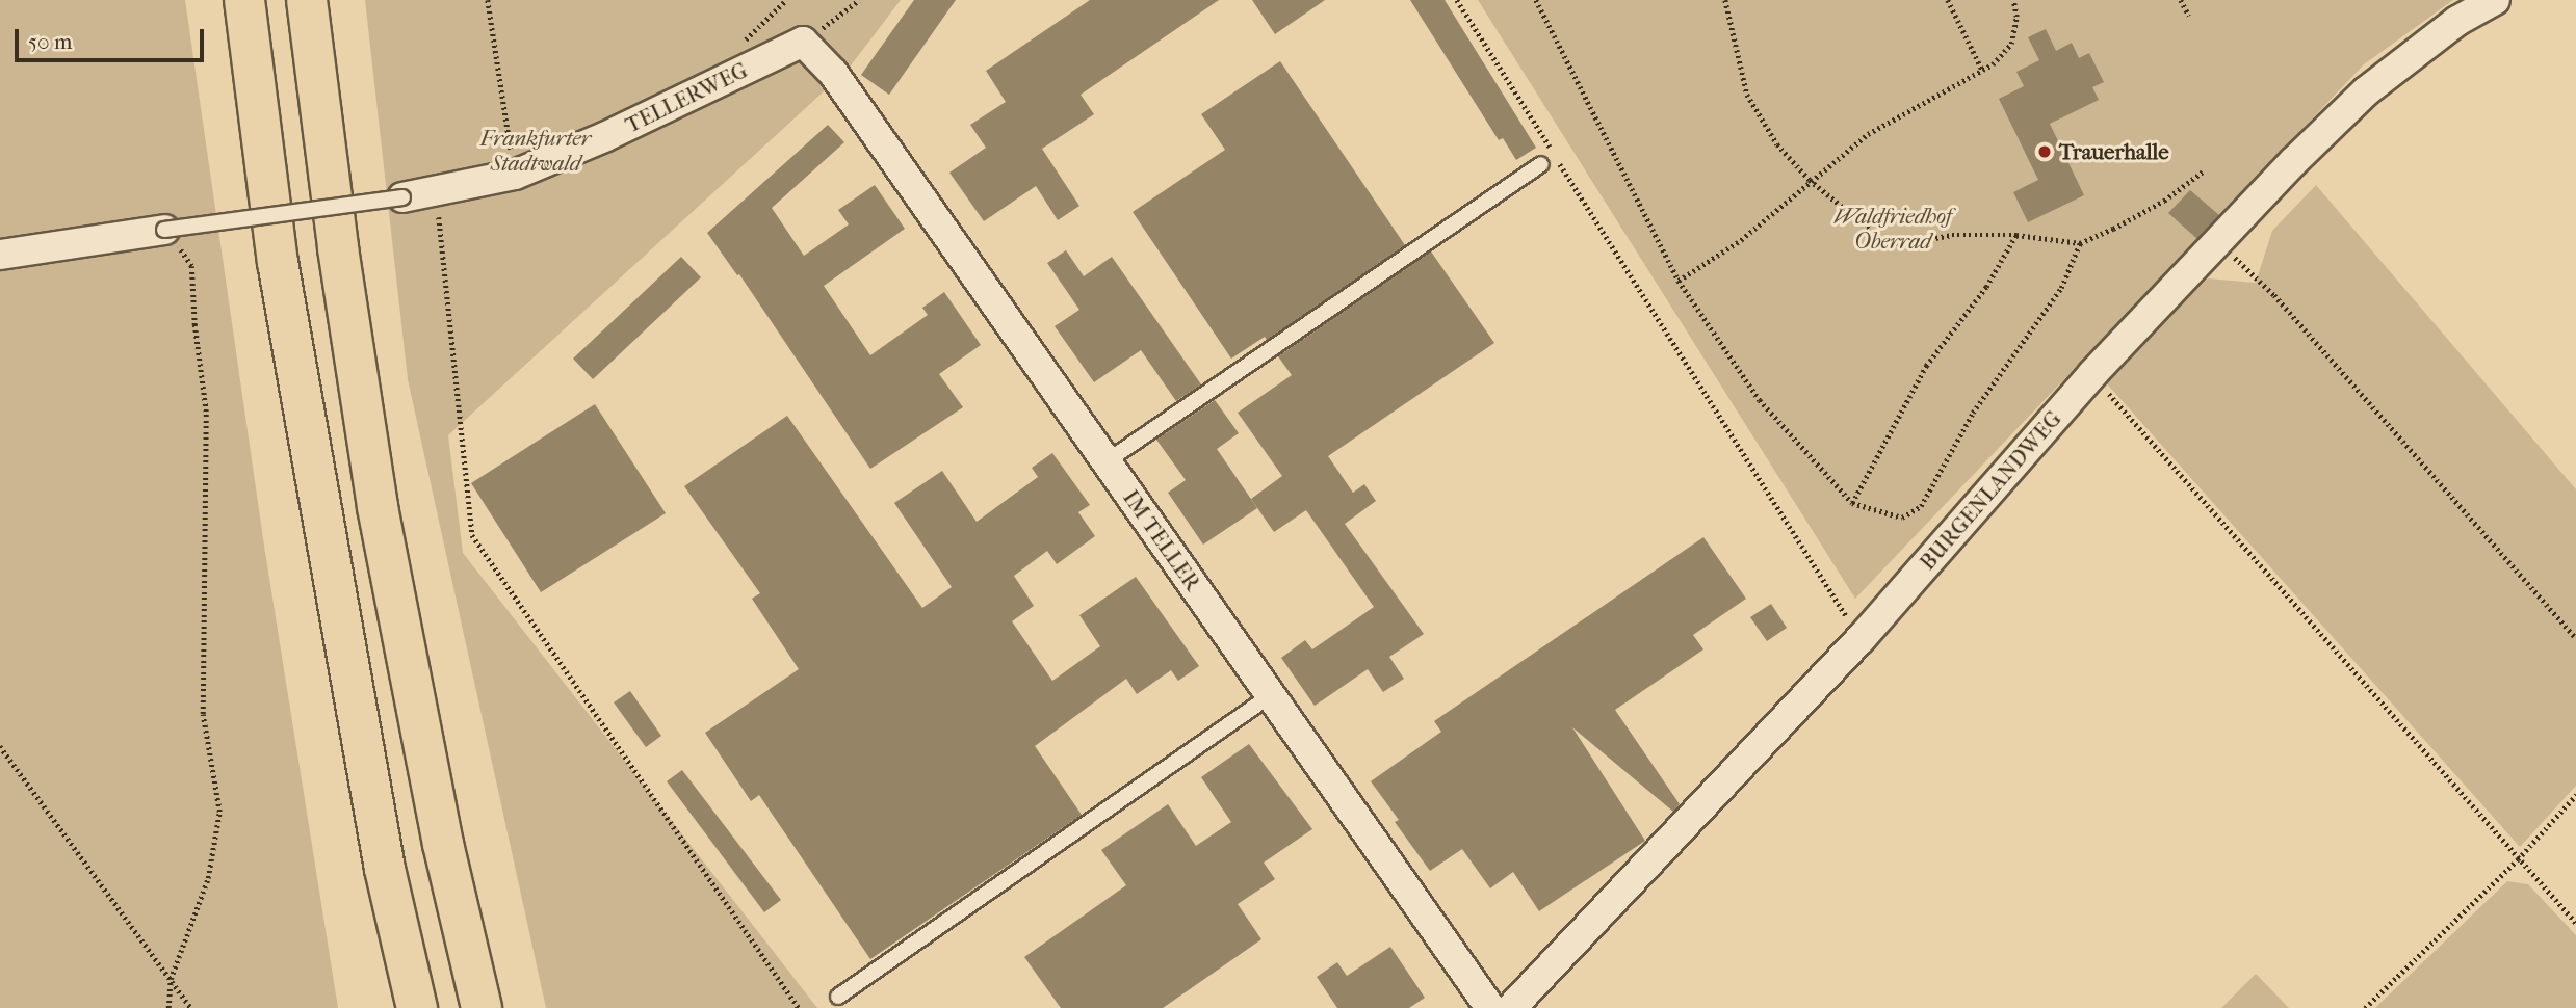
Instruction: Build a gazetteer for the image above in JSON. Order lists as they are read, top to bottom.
{
  "streets": {
    "street": ["TELLERWEG", "BURGENLANDWEG", "IM TELLER"]
  },
  "crossings": [
    ["TELLERWEG", "IM TELLER"]
  ],
  "parks": ["Frankfurter Stadtwald", "Waldfriedhof Oberrad"],
  "places": ["Trauerhalle"],
  "scale_bar": "50 m"
}
